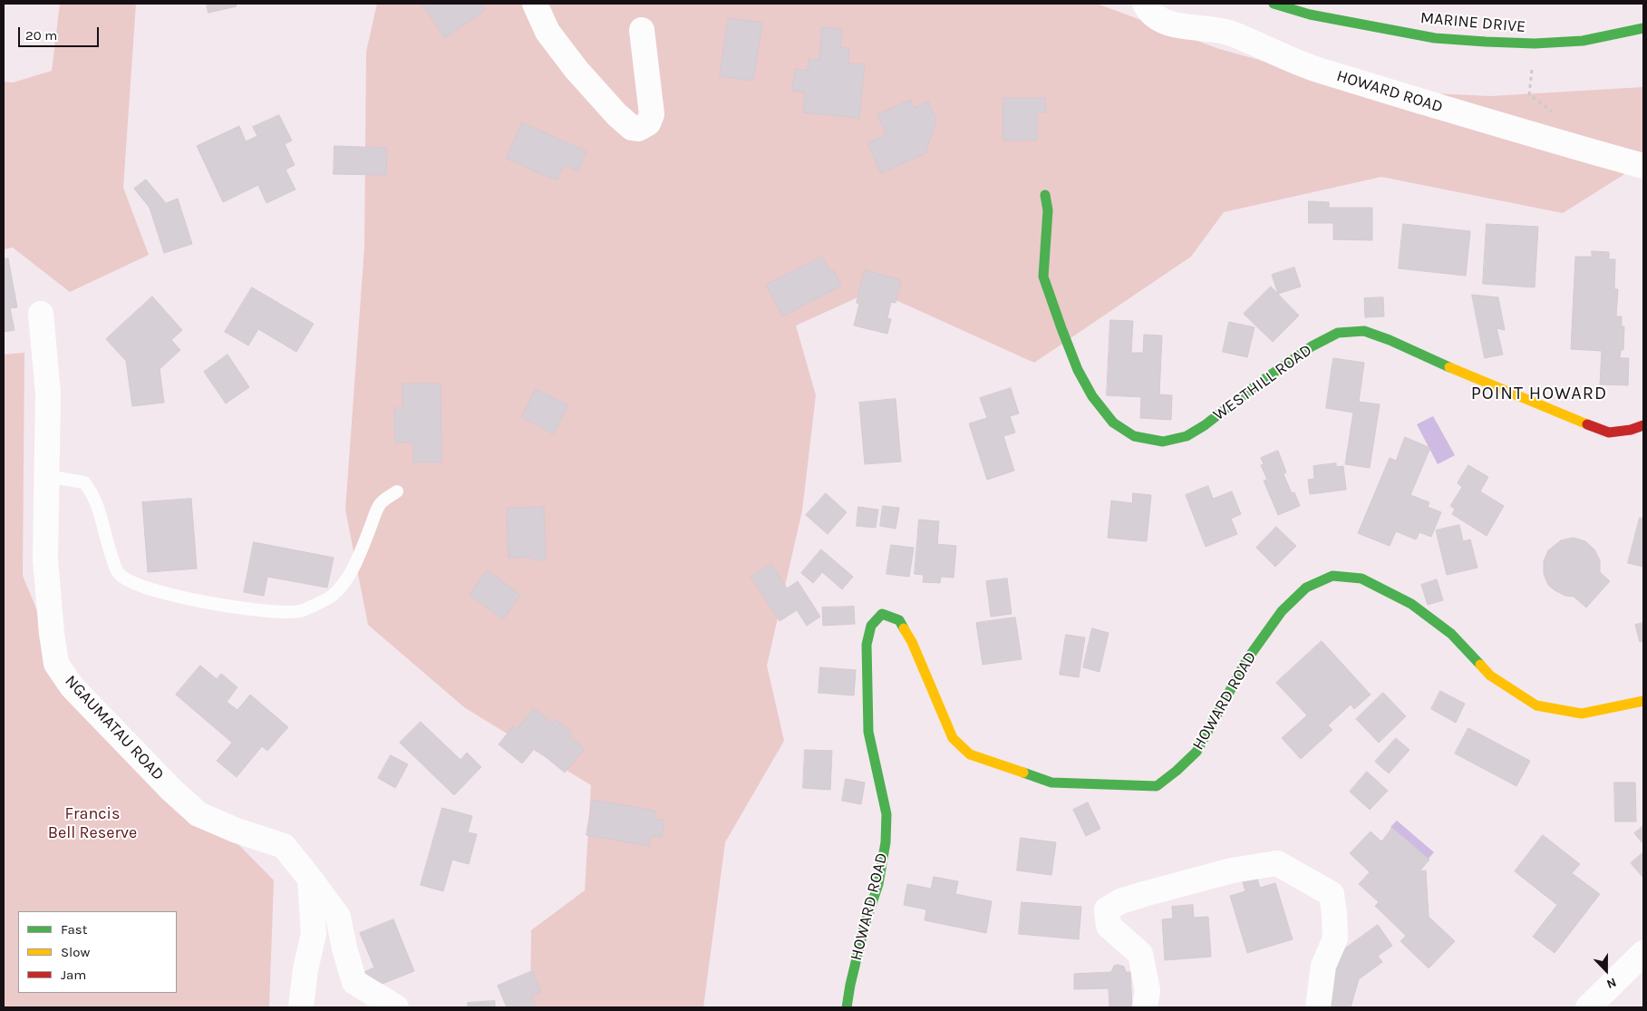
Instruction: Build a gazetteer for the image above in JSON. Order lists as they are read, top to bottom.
{
  "streets": {
    "street": [
      "MARINE DRIVE",
      "HOWARD ROAD",
      "WESTHILL ROAD",
      "NGAUMATAU ROAD"
    ]
  },
  "districts": ["POINT HOWARD"],
  "parks": ["Francis Bell Reserve"],
  "legend": ["Fast", "Slow", "Jam"],
  "scale_bar": "20 m",
  "north": "bottom"
}
